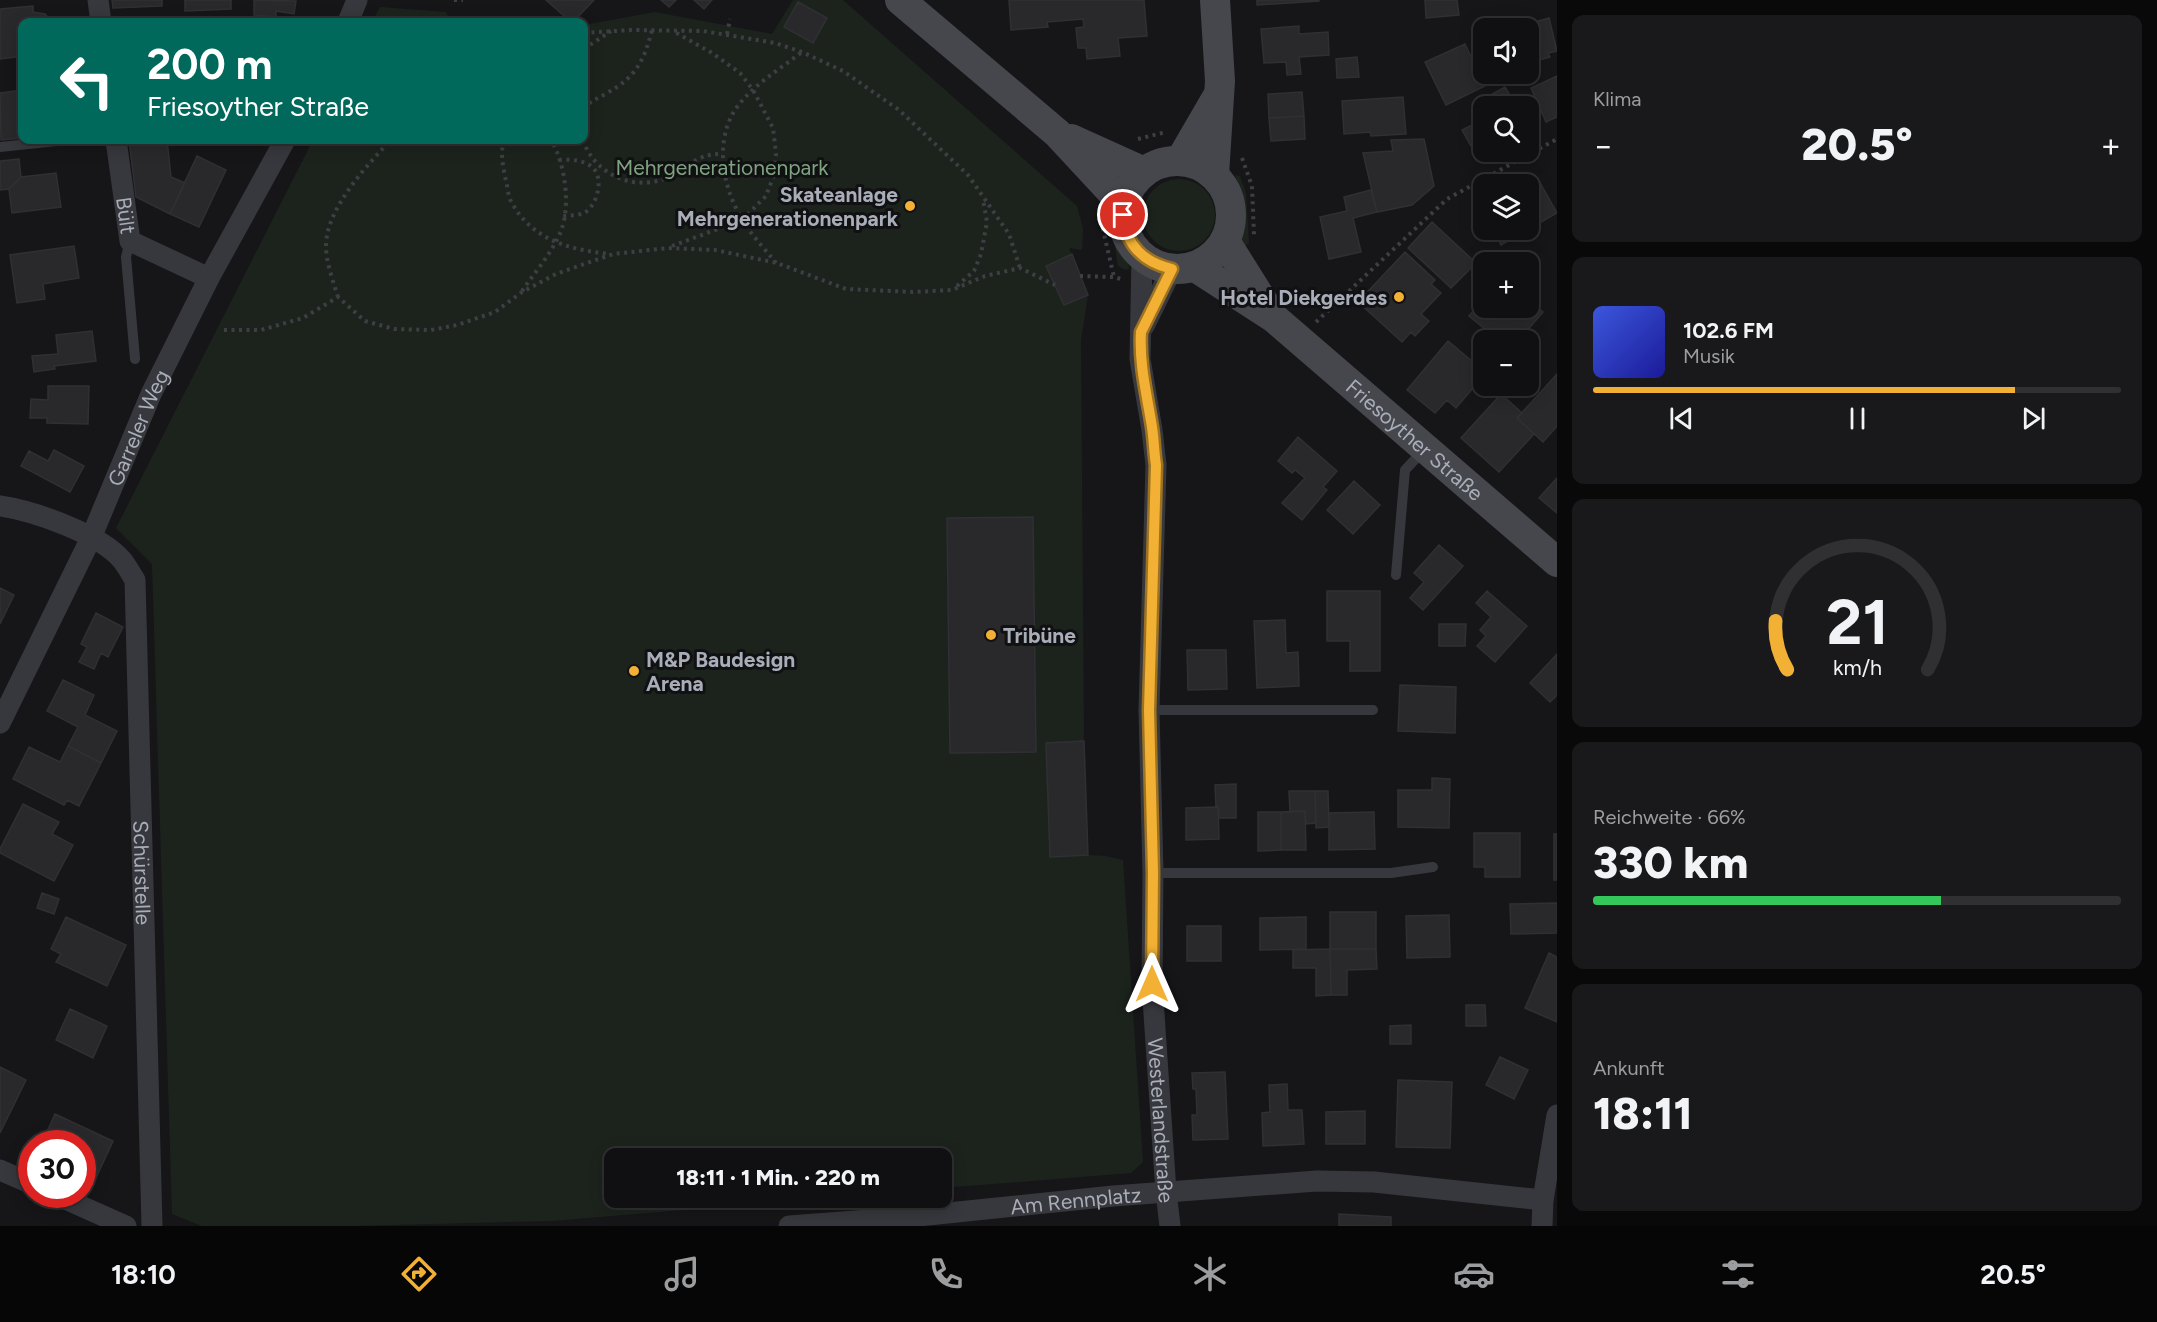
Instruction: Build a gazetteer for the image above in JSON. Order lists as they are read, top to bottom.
{
  "streets": {
    "street": [
      "Bült",
      "Garreler Weg",
      "Friesoyther Straße",
      "Schürstelle",
      "Westerlandstraße",
      "Am Rennplatz"
    ]
  },
  "crossings": [
    ["Bült", "Garreler Weg"],
    ["Garreler Weg", "Schürstelle"],
    ["Friesoyther Straße", "Westerlandstraße"],
    ["Westerlandstraße", "Am Rennplatz"]
  ],
  "parks": ["Mehrgenerationenpark"],
  "places": [
    "Skateanlage Mehrgenerationenpark",
    "Hotel Diekgerdes",
    "Tribüne",
    "M&P Baudesign Arena"
  ],
  "page": {
    "tile": [
      "Klima",
      ["Reichweite · 66%", "330 km"],
      ["Ankunft", "18:11"]
    ],
    "map_buttons": ["+", "−"],
    "turn": ["200 m", "Friesoyther Straße"],
    "heat": ["−", "20.5°", "+"],
    "song": ["102.6 FM", "Musik"],
    "limit": "30",
    "trip": "18:11 · 1 Min. · 220 m",
    "tabs": ["18:10", "20.5°"],
    "gauge": ["21", "km/h"]
  }
}
